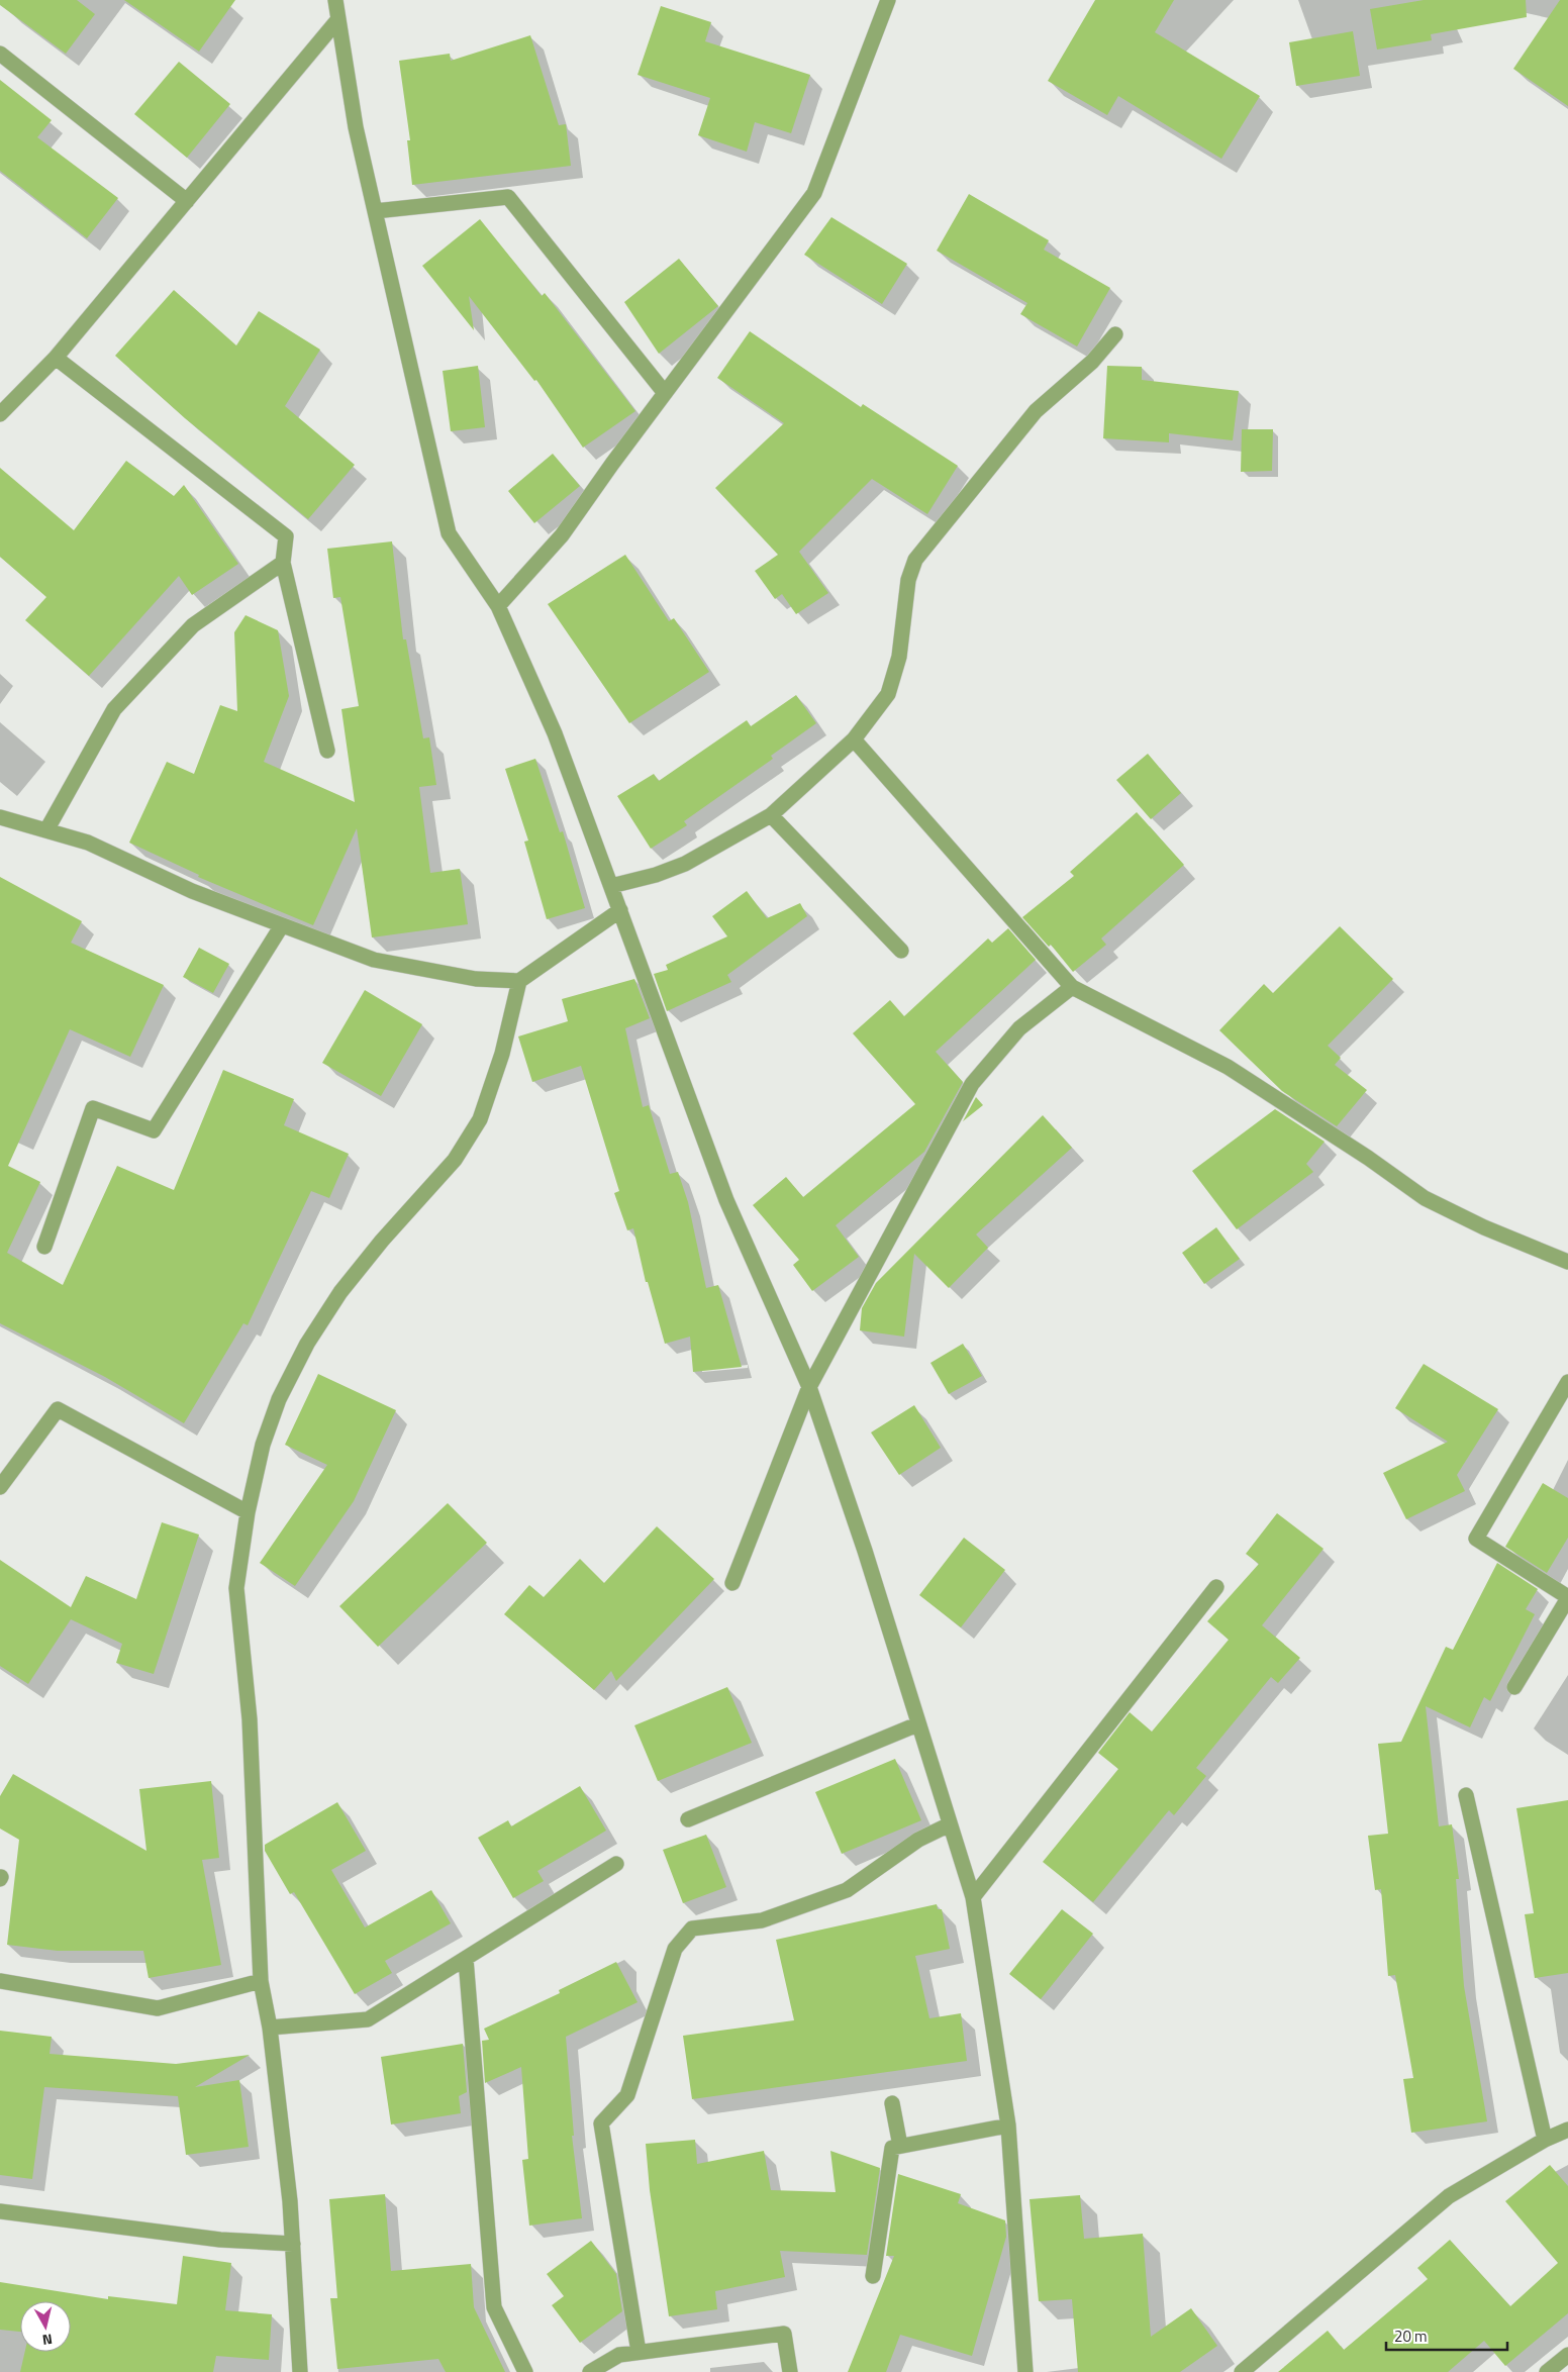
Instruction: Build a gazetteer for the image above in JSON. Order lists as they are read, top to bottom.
{
  "scale_bar": "20 m",
  "north": "bottom"
}
